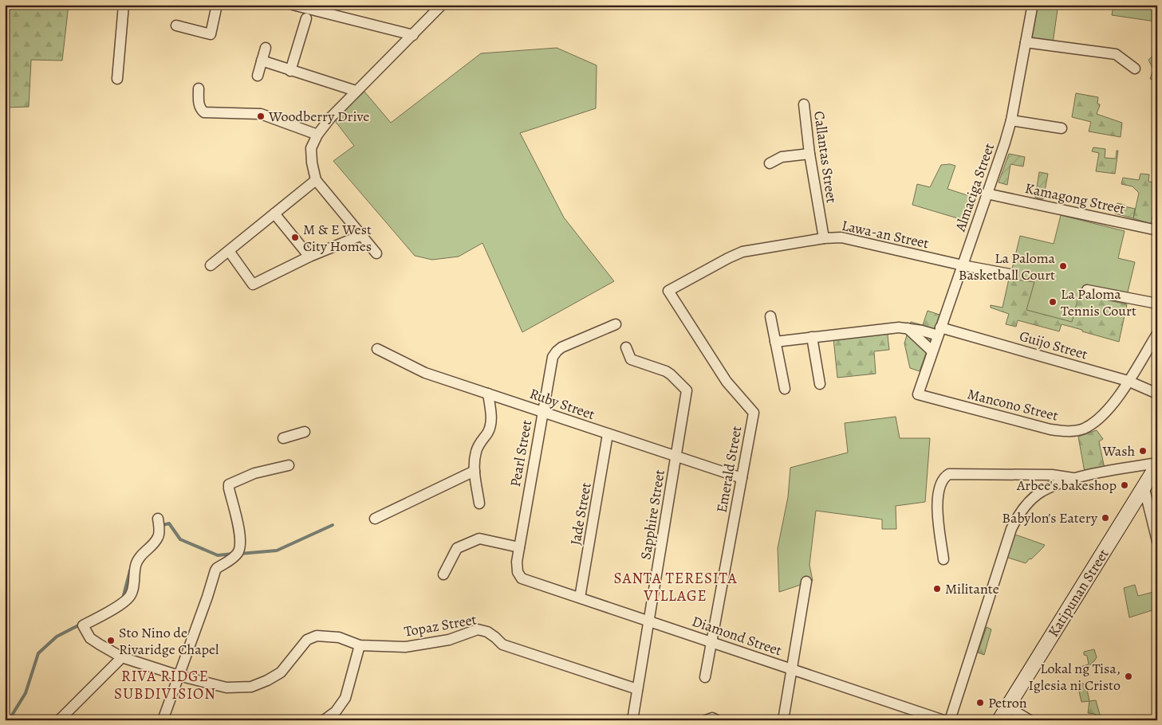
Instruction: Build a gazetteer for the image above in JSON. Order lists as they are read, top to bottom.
{
  "streets": {
    "main road": ["Katipunan Street"],
    "street": [
      "Callantas Street",
      "Almaciga Street",
      "Kamagong Street",
      "Lawa-an Street",
      "Guijo Street",
      "Ruby Street",
      "Mancono Street",
      "Pearl Street",
      "Emerald Street",
      "Jade Street",
      "Sapphire Street",
      "Topaz Street",
      "Diamond Street"
    ]
  },
  "crossings": [
    ["Callantas Street", "Lawa-an Street"],
    ["Almaciga Street", "Kamagong Street"],
    ["Almaciga Street", "Lawa-an Street"],
    ["Almaciga Street", "Guijo Street"],
    ["Almaciga Street", "Mancono Street"],
    ["Lawa-an Street", "Emerald Street"],
    ["Guijo Street", "Mancono Street"],
    ["Ruby Street", "Pearl Street"],
    ["Ruby Street", "Emerald Street"],
    ["Ruby Street", "Jade Street"],
    ["Ruby Street", "Sapphire Street"],
    ["Pearl Street", "Diamond Street"],
    ["Emerald Street", "Diamond Street"],
    ["Jade Street", "Diamond Street"],
    ["Sapphire Street", "Topaz Street"],
    ["Sapphire Street", "Diamond Street"]
  ],
  "districts": ["SANTA TERESITA VILLAGE", "RIVA RIDGE SUBDIVISION"],
  "places": [
    "Woodberry Drive",
    "M & E West City Homes",
    "La Paloma Basketball Court",
    "La Paloma Tennis Court",
    "Wash",
    "Arbee's bakeshop",
    "Babylon's Eatery",
    "Militante",
    "Sto Nino de Rivaridge Chapel",
    "Lokal ng Tisa, Iglesia ni Cristo",
    "Petron"
  ]
}
